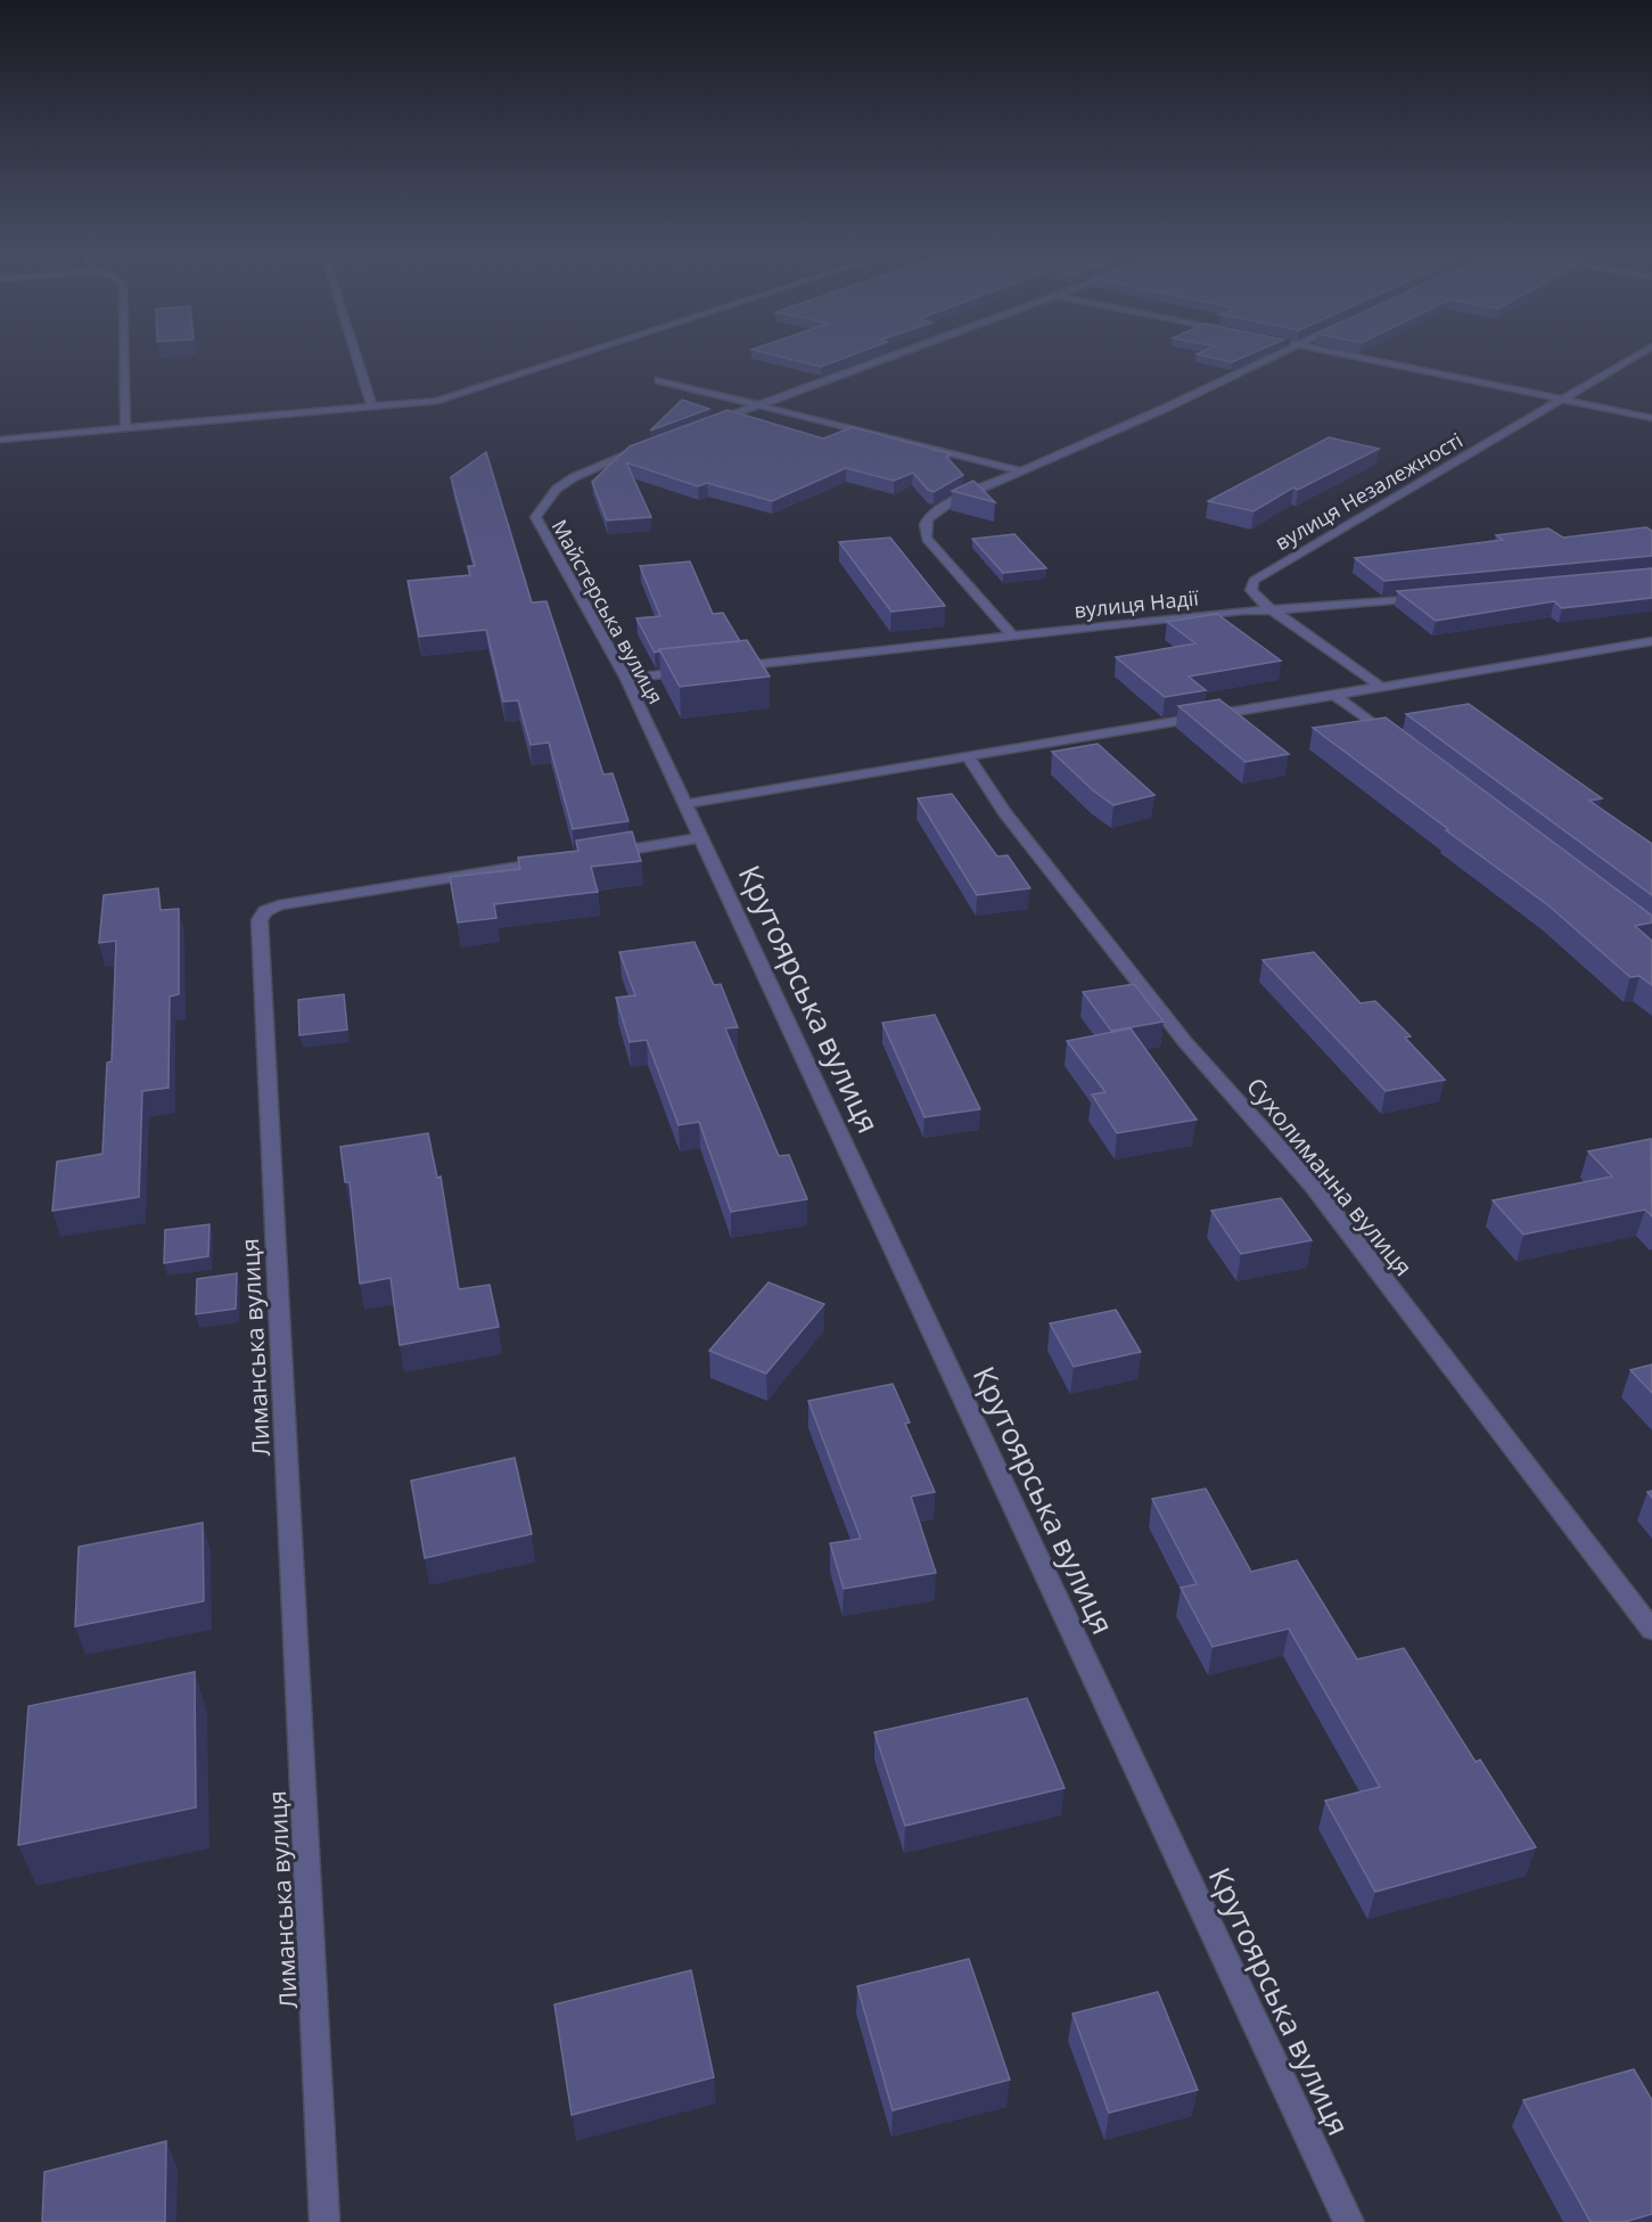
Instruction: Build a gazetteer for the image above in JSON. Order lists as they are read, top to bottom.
{
  "streets": {
    "street": [
      "вулиця Незалежності",
      "вулиця Надії",
      "Майстерська вулиця",
      "Крутоярська вулиця",
      "Сухолиманна вулиця",
      "Лиманська вулиця"
    ]
  },
  "crossings": [
    ["вулиця Незалежності", "вулиця Надії"],
    ["Майстерська вулиця", "Крутоярська вулиця"]
  ]
}
